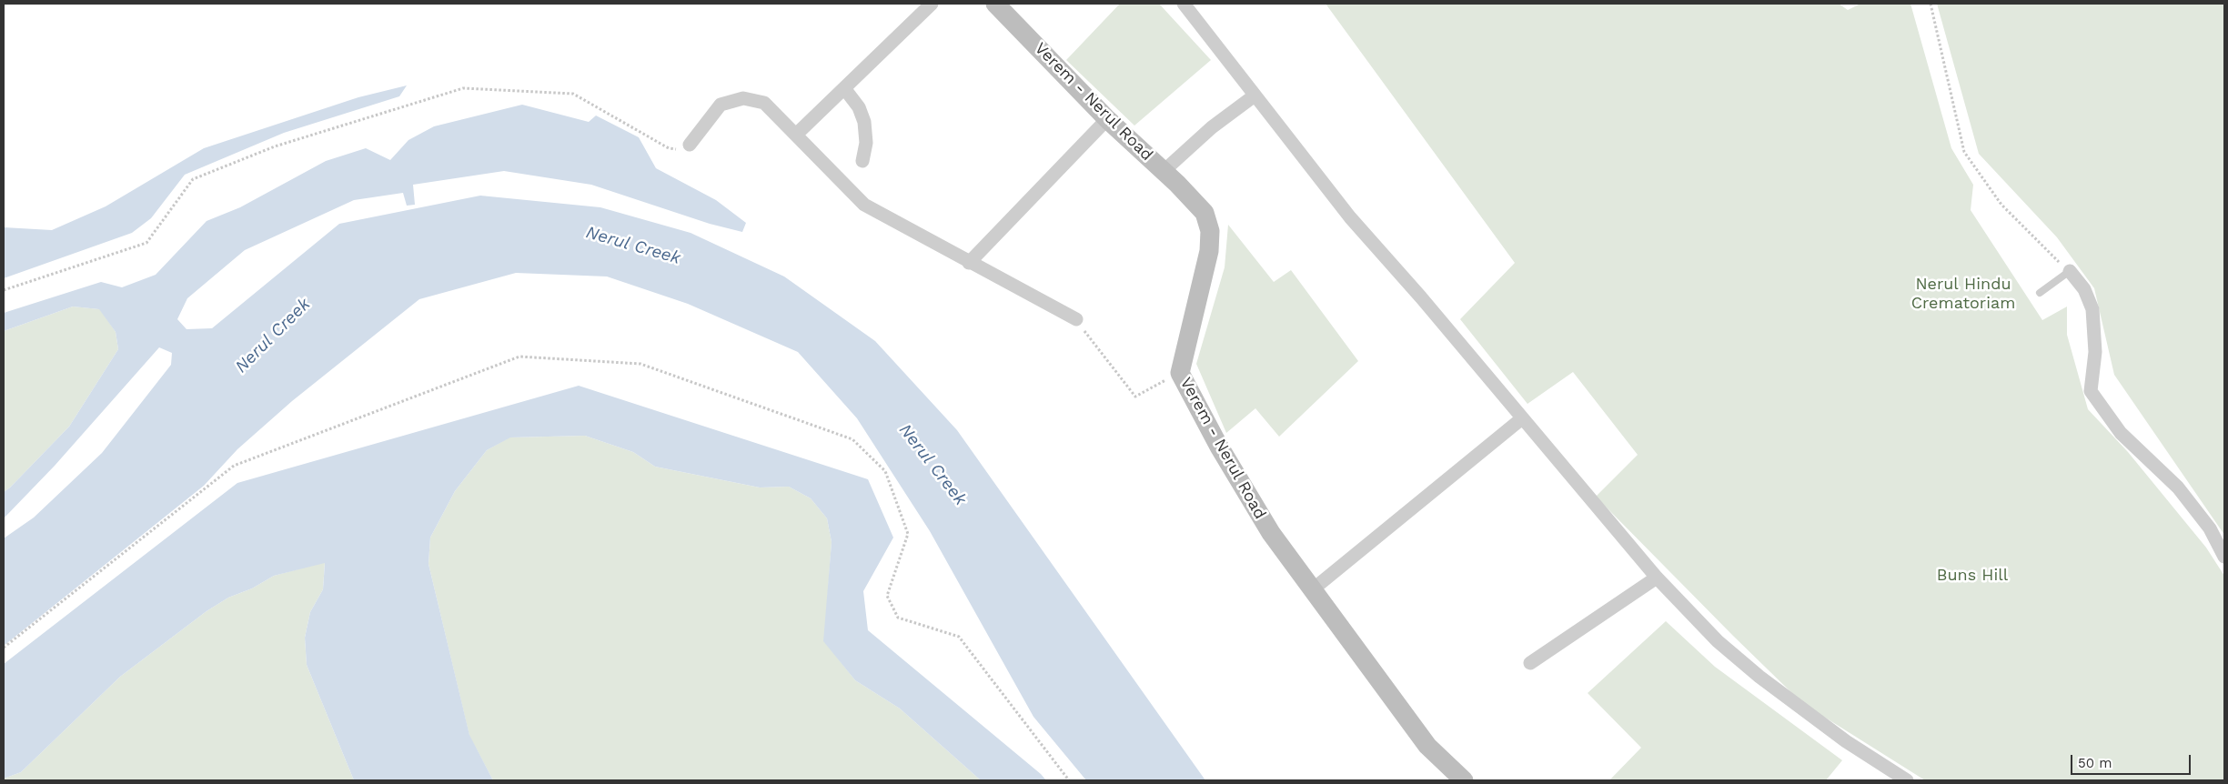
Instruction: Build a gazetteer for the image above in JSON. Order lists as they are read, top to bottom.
{
  "streets": {
    "main road": ["Verem - Nerul Road"]
  },
  "water": ["Nerul Creek"],
  "parks": ["Nerul Hindu Crematoriam", "Buns Hill"],
  "scale_bar": "50 m"
}
